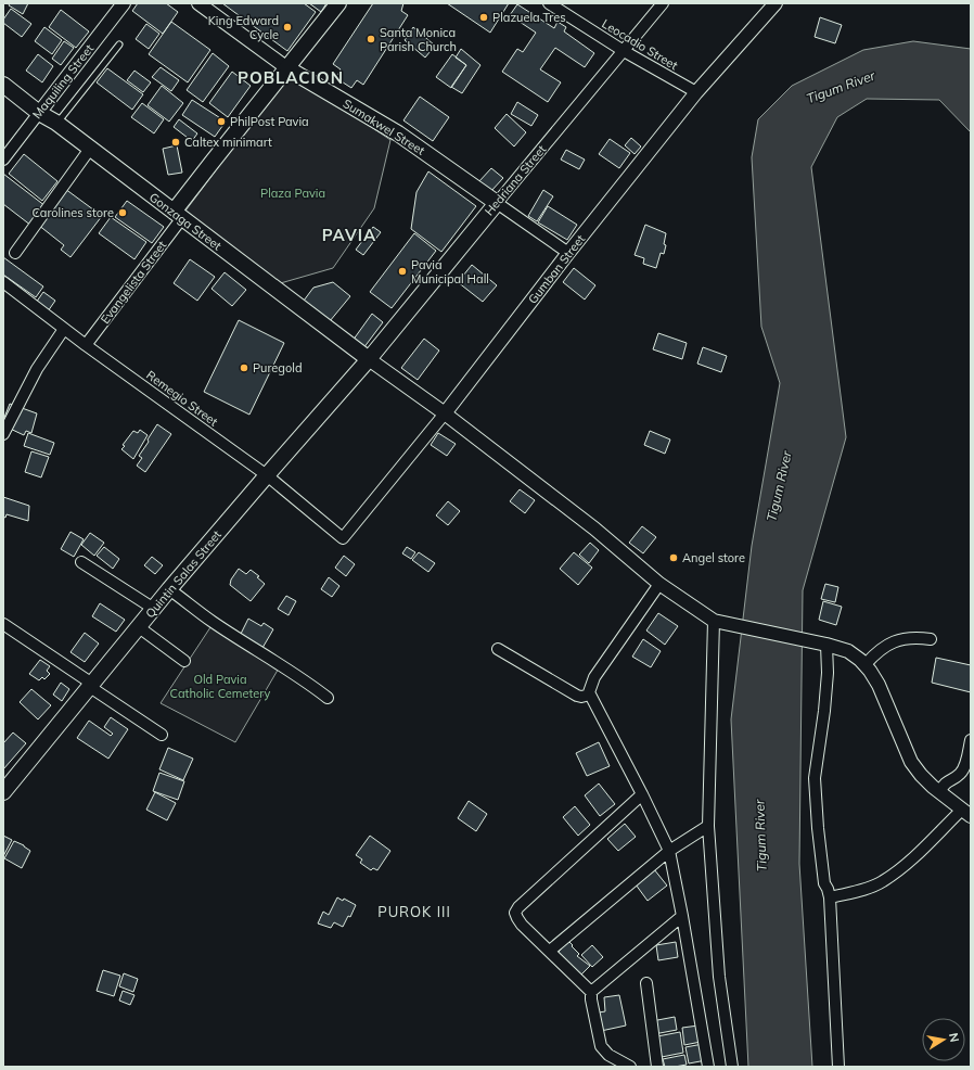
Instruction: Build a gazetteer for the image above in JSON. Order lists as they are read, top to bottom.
{
  "streets": {
    "main road": [
      "Sumakwel Street",
      "Hedriana Street",
      "Gonzaga Street",
      "Evangelista Street",
      "Quintin Salas Street"
    ],
    "street": [
      "Leocadio Street",
      "Maquiling Street",
      "Gumban Street",
      "Remegio Street"
    ]
  },
  "crossings": [
    ["Leocadio Street", "Hedriana Street"],
    ["Leocadio Street", "Gumban Street"],
    ["Maquiling Street", "Gonzaga Street"],
    ["Sumakwel Street", "Hedriana Street"],
    ["Sumakwel Street", "Gumban Street"],
    ["Sumakwel Street", "Evangelista Street"],
    ["Hedriana Street", "Gonzaga Street"],
    ["Hedriana Street", "Quintin Salas Street"],
    ["Gonzaga Street", "Evangelista Street"],
    ["Gonzaga Street", "Quintin Salas Street"],
    ["Gumban Street", "Remegio Street"],
    ["Evangelista Street", "Remegio Street"],
    ["Remegio Street", "Quintin Salas Street"]
  ],
  "districts": ["POBLACION", "PAVIA", "PUROK III"],
  "water": ["Tigum River"],
  "parks": ["Plaza Pavia", "Old Pavia Catholic Cemetery"],
  "places": [
    "Plazuela Tres",
    "King Edward Cycle",
    "Santa Monica Parish Church",
    "PhilPost Pavia",
    "Caltex minimart",
    "Carolines store",
    "Pavia Municipal Hall",
    "Puregold",
    "Angel store"
  ],
  "north": "right"
}
